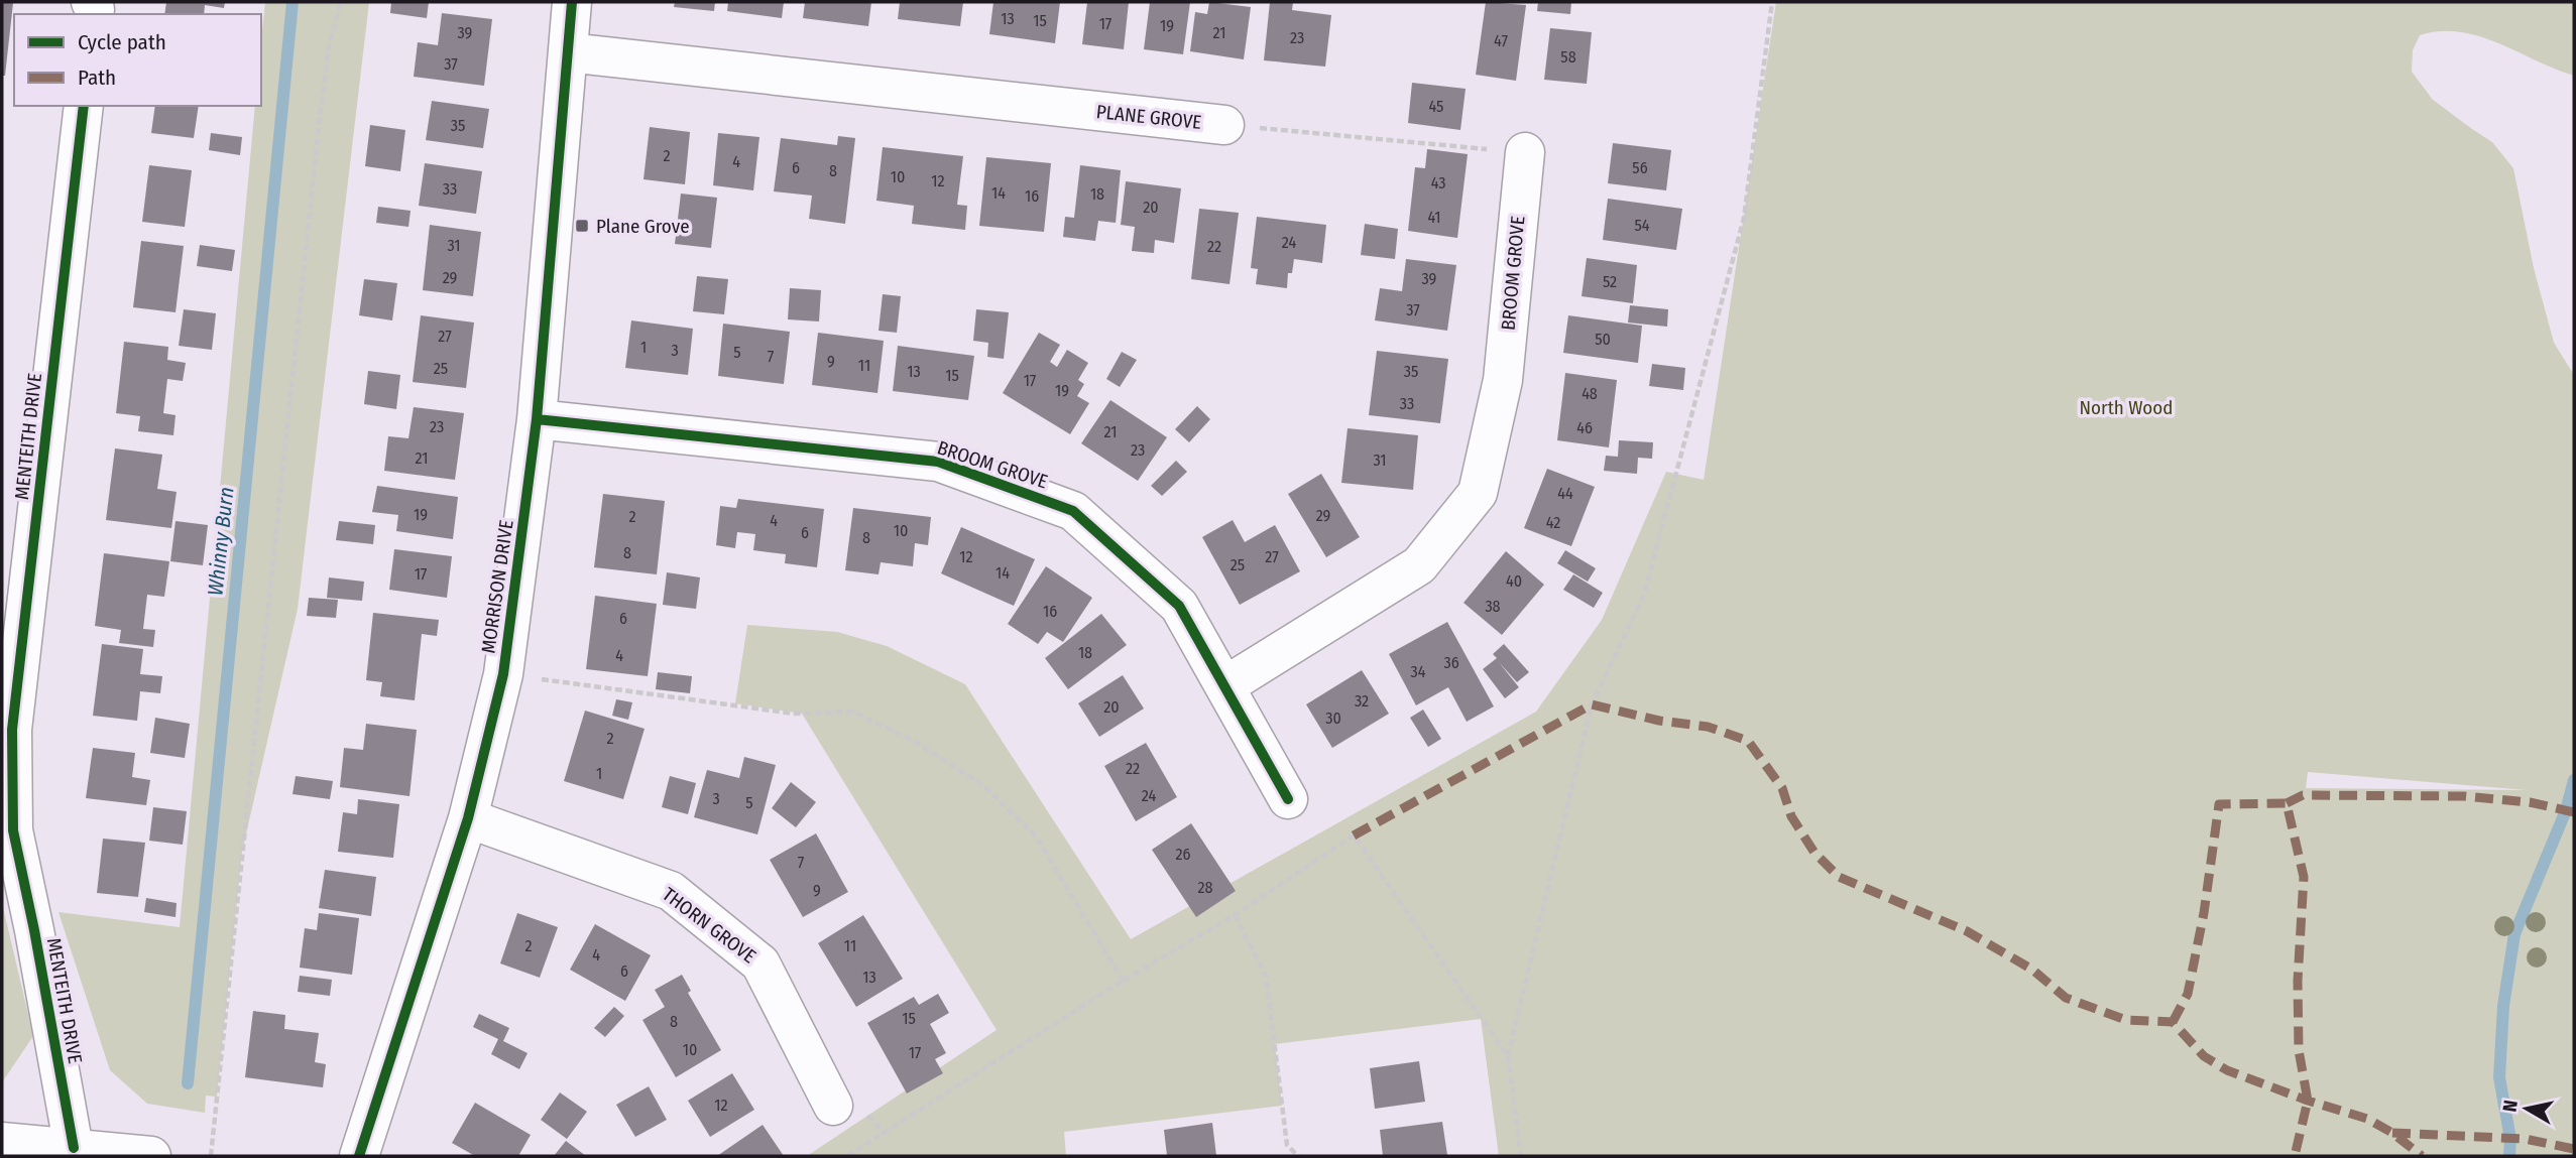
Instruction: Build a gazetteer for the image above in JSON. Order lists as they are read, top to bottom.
{
  "streets": {
    "street": [
      "PLANE GROVE",
      "BROOM GROVE",
      "MENTEITH DRIVE",
      "MORRISON DRIVE",
      "THORN GROVE"
    ]
  },
  "crossings": [
    ["PLANE GROVE", "MORRISON DRIVE"],
    ["BROOM GROVE", "MORRISON DRIVE"],
    ["MORRISON DRIVE", "THORN GROVE"]
  ],
  "water": ["Whinny Burn"],
  "parks": ["North Wood"],
  "places": {
    "transit": ["Plane Grove"]
  },
  "house_numbers": [
    "13",
    "15",
    "17",
    "19",
    "39",
    "21",
    "23",
    "47",
    "58",
    "37",
    "45",
    "35",
    "2",
    "4",
    "6",
    "56",
    "8",
    "10",
    "12",
    "43",
    "33",
    "14",
    "18",
    "16",
    "20",
    "41",
    "54",
    "24",
    "31",
    "22",
    "29",
    "39",
    "52",
    "37",
    "27",
    "50",
    "1",
    "3",
    "5",
    "7",
    "9",
    "11",
    "25",
    "13",
    "35",
    "15",
    "17",
    "19",
    "48",
    "33",
    "23",
    "46",
    "21",
    "23",
    "21",
    "31",
    "44",
    "19",
    "29",
    "2",
    "4",
    "42",
    "10",
    "6",
    "8",
    "8",
    "12",
    "27",
    "25",
    "14",
    "17",
    "40",
    "38",
    "16",
    "6",
    "18",
    "4",
    "36",
    "34",
    "32",
    "20",
    "30",
    "2",
    "22",
    "1",
    "24",
    "3",
    "5",
    "26",
    "7",
    "28",
    "9",
    "2",
    "11",
    "4",
    "6",
    "13",
    "15",
    "8",
    "10",
    "17",
    "12"
  ],
  "legend": ["Cycle path", "Path"],
  "north": "left"
}
